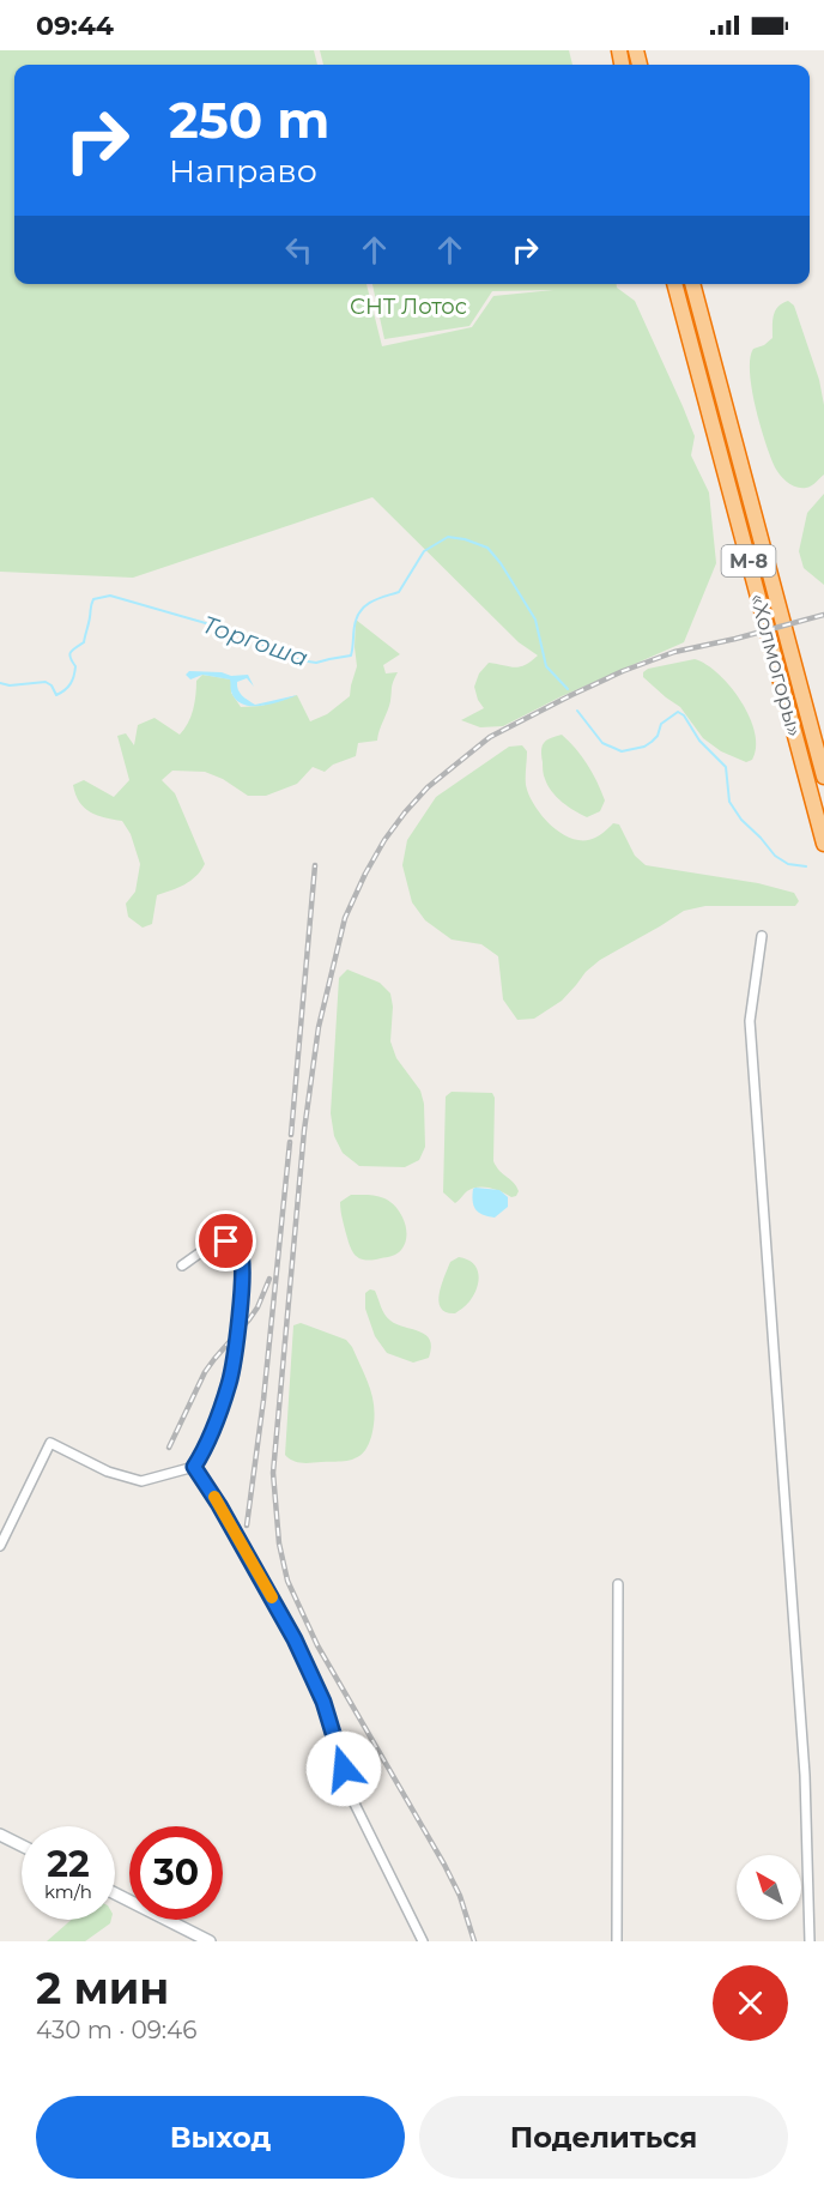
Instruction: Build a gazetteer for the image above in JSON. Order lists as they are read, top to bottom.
{
  "streets": {
    "highway": ["М-8", "«Холмогоры»"]
  },
  "water": ["Торгоша"],
  "parks": ["СНТ Лотос"],
  "north": "top left",
  "page": {
    "status": "09:44",
    "turn": ["250 m", "Направо"],
    "speed": "22 km/h",
    "limit": "30",
    "heading": ["2 мин", "430 m · 09:46"],
    "buttons": ["Выход", "Поделиться"]
  }
}
